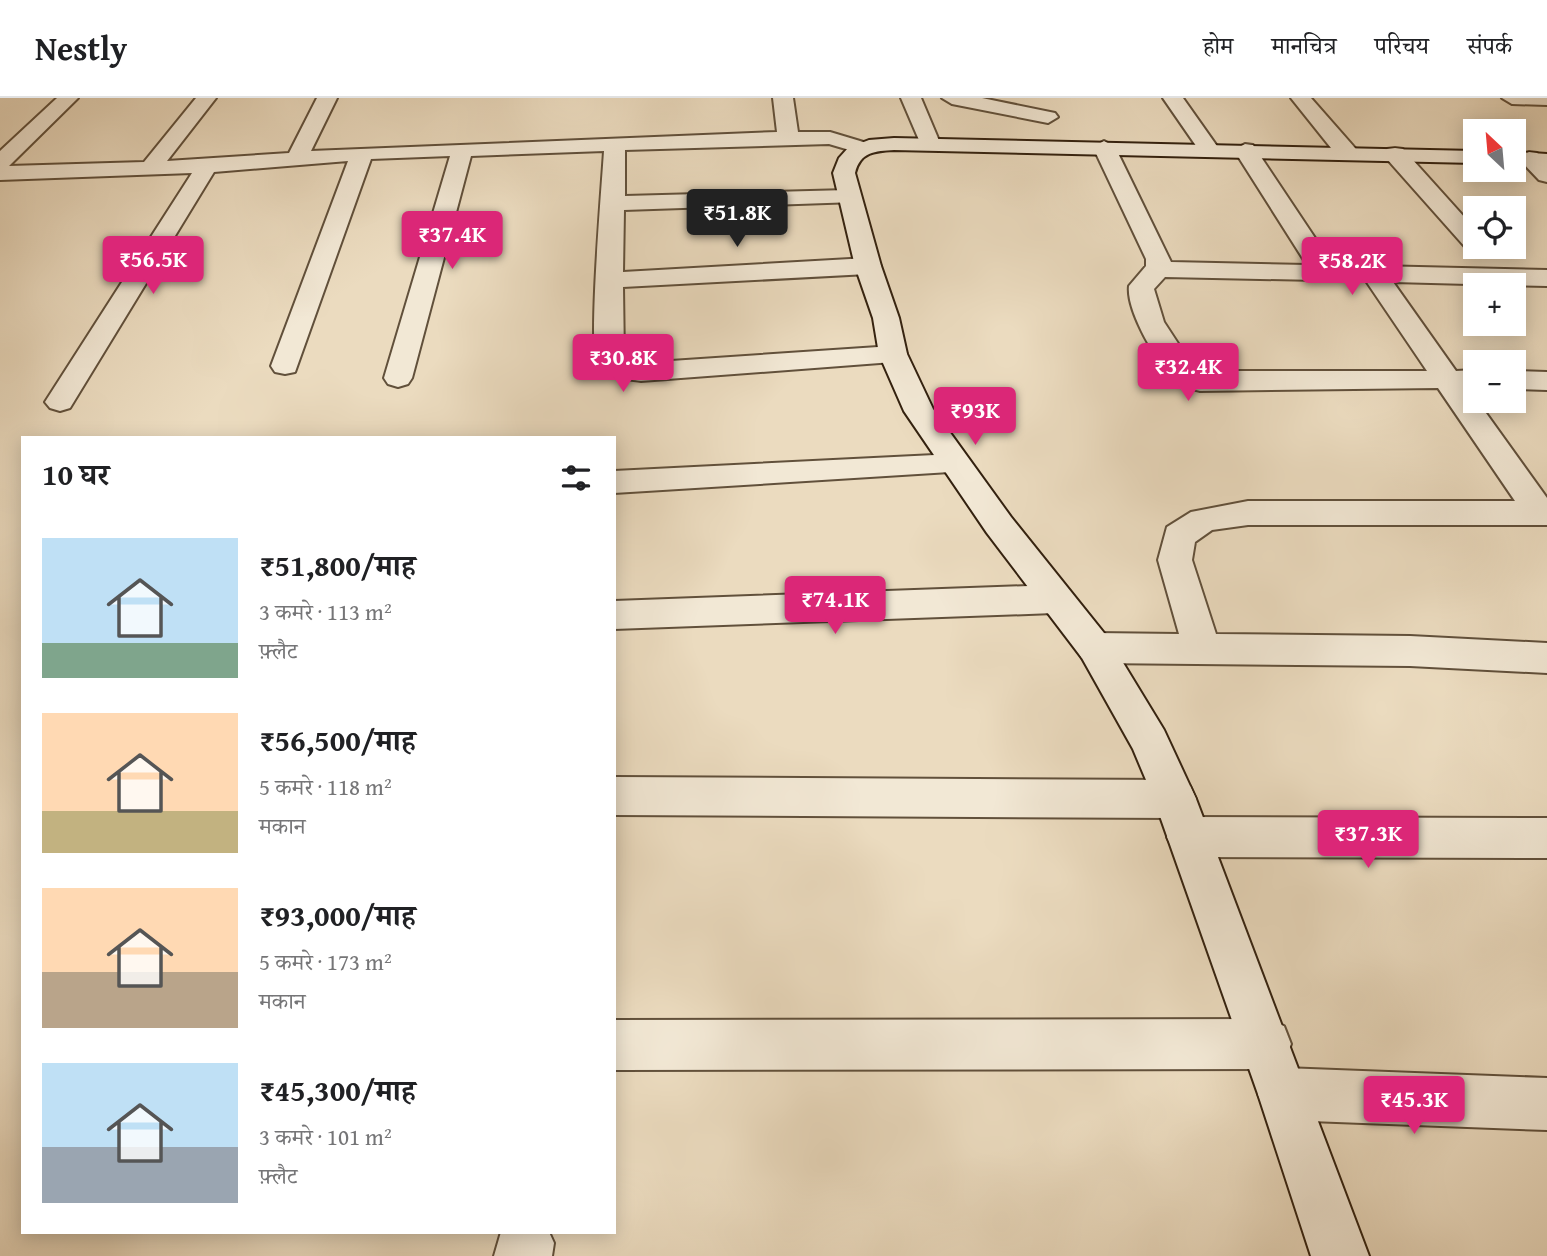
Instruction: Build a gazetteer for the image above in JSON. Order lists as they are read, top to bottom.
{
  "north": "top left",
  "page": {
    "header": "Nestly",
    "nav": [
      "होम",
      "मानचित्र",
      "परिचय",
      "संपर्क"
    ],
    "map_buttons": ["+", "−"],
    "price": [
      "₹51.8K",
      "₹37.4K",
      "₹56.5K",
      "₹58.2K",
      "₹30.8K",
      "₹32.4K",
      "₹93K",
      "₹74.1K",
      "₹37.3K",
      "₹45.3K"
    ],
    "heading": "10 घर",
    "list": [
      {
        "name": "₹51,800/माह",
        "note": "3 कमरे · 113 m² · फ़्लैट"
      },
      {
        "name": "₹56,500/माह",
        "note": "5 कमरे · 118 m² · मकान"
      },
      {
        "name": "₹93,000/माह",
        "note": "5 कमरे · 173 m² · मकान"
      },
      {
        "name": "₹45,300/माह",
        "note": "3 कमरे · 101 m² · फ़्लैट"
      }
    ]
  }
}
